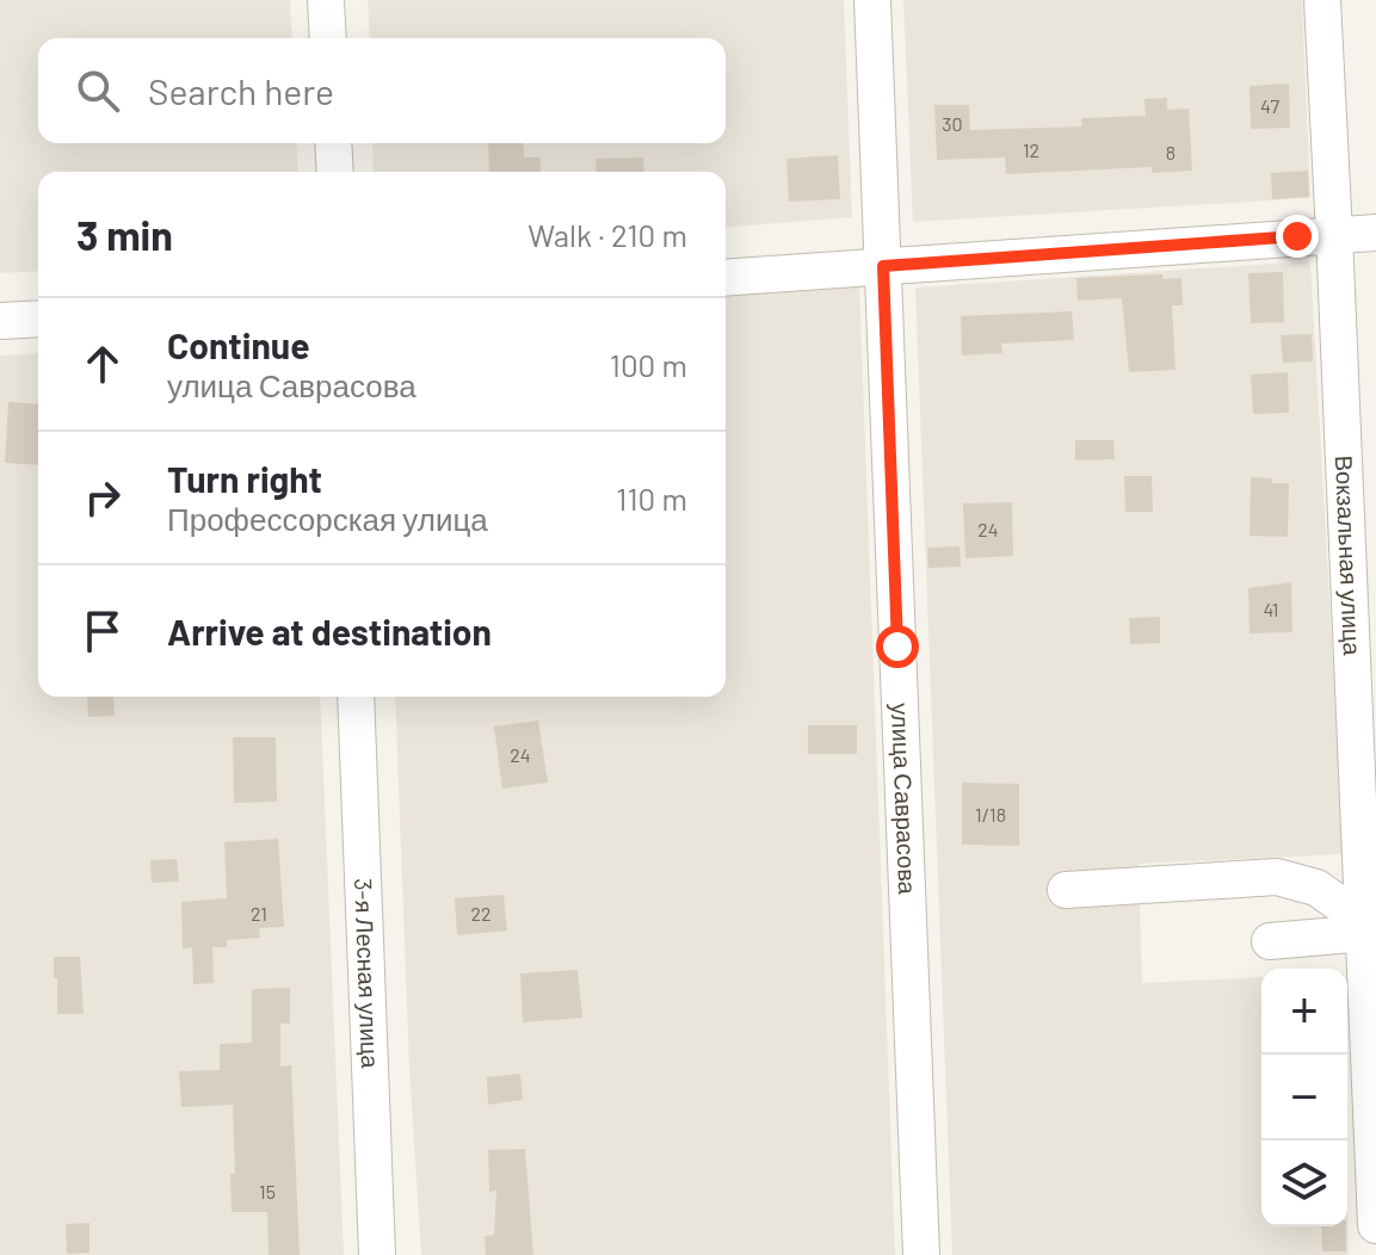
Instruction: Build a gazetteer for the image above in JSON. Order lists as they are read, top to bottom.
{
  "streets": {
    "street": ["Вокзальная улица", "улица Саврасова", "3-я Лесная улица"]
  },
  "house_numbers": [
    "47",
    "30",
    "12",
    "8",
    "24",
    "41",
    "24",
    "1/18",
    "21",
    "22",
    "15"
  ],
  "page": {
    "search": "Search here",
    "heading": ["3 min", "Walk · 210 m"],
    "list": [
      ["Continue", "улица Саврасова", "100 m"],
      ["Turn right", "Профессорская улица", "110 m"],
      "Arrive at destination"
    ],
    "map_buttons": ["+", "−"]
  }
}
